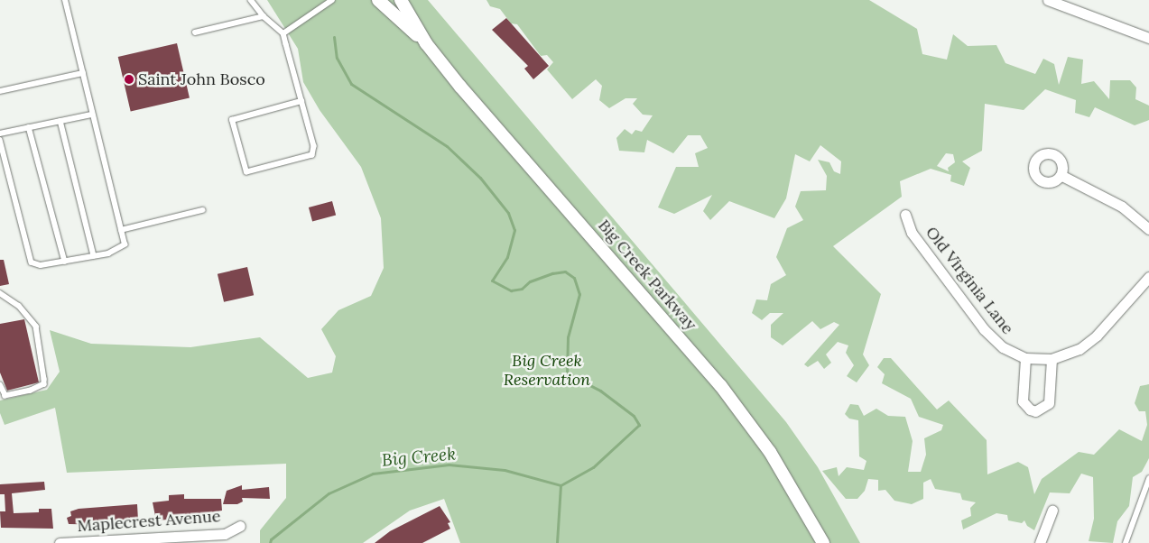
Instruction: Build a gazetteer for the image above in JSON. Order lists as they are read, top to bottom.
{
  "streets": {
    "street": ["Big Creek Parkway", "Old Virginia Lane", "Maplecrest Avenue"]
  },
  "water": ["Big Creek"],
  "parks": ["Big Creek Reservation"],
  "places": ["Saint John Bosco"]
}
